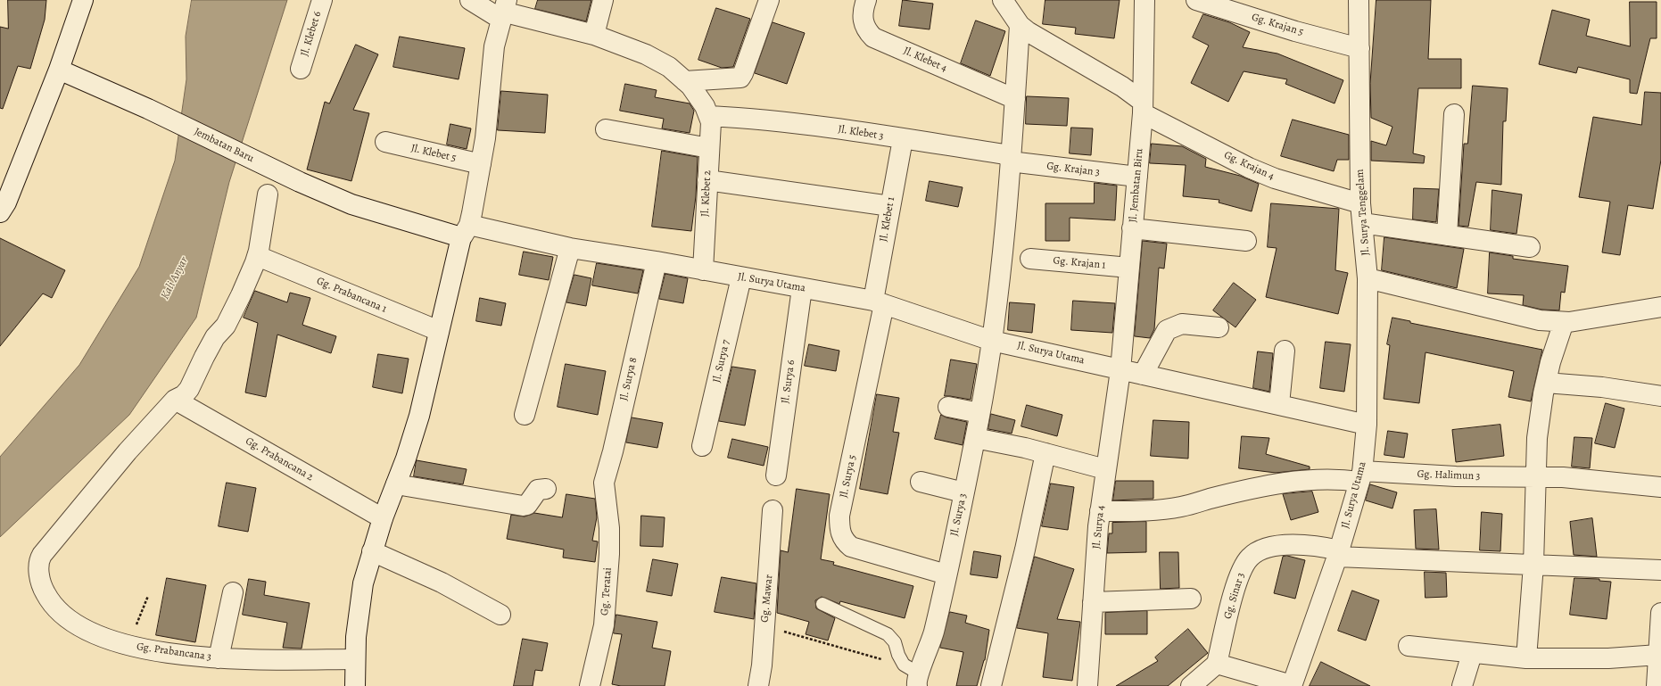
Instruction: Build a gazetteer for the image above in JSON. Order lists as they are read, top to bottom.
{
  "streets": {
    "street": [
      "Gg. Krajan 5",
      "Jl. Klebet 6",
      "Jl. Klebet 4",
      "Jl. Klebet 3",
      "Jembatan Baru",
      "Jl. Klebet 5",
      "Gg. Krajan 4",
      "Gg. Krajan 3",
      "Jl. Jembatan Biru",
      "Jl. Klebet 2",
      "Jl. Surya Tenggelam",
      "Jl. Klebet 1",
      "Gg. Krajan 1",
      "Jl. Surya Utama",
      "Gg. Prabancana 1",
      "Jl. Surya 7",
      "Jl. Surya 8",
      "Jl. Surya 6",
      "Gg. Prabancana 2",
      "Gg. Halimun 3",
      "Jl. Surya 5",
      "Jl. Surya 3",
      "Jl. Surya 4",
      "Gg. Teratai",
      "Gg. Sinar 3",
      "Gg. Mawar",
      "Gg. Prabancana 3"
    ]
  },
  "crossings": [
    ["Gg. Krajan 5", "Jl. Surya Tenggelam"],
    ["Jl. Klebet 4", "Jl. Surya 3"],
    ["Jl. Klebet 3", "Gg. Krajan 3"],
    ["Jl. Klebet 3", "Jl. Klebet 2"],
    ["Jl. Klebet 3", "Jl. Klebet 1"],
    ["Jl. Klebet 3", "Jl. Surya 3"],
    ["Jembatan Baru", "Jl. Surya Utama"],
    ["Gg. Krajan 4", "Jl. Jembatan Biru"],
    ["Gg. Krajan 4", "Jl. Surya Tenggelam"],
    ["Gg. Krajan 4", "Jl. Surya 3"],
    ["Gg. Krajan 3", "Jl. Jembatan Biru"],
    ["Gg. Krajan 3", "Jl. Surya 3"],
    ["Jl. Jembatan Biru", "Gg. Krajan 1"],
    ["Jl. Jembatan Biru", "Jl. Surya Utama"],
    ["Jl. Jembatan Biru", "Jl. Surya 4"],
    ["Jl. Klebet 2", "Jl. Surya Utama"],
    ["Jl. Surya Tenggelam", "Jl. Surya Utama"],
    ["Jl. Klebet 1", "Jl. Surya Utama"],
    ["Jl. Klebet 1", "Jl. Surya 5"],
    ["Jl. Surya Utama", "Jl. Surya 7"],
    ["Jl. Surya Utama", "Jl. Surya 8"],
    ["Jl. Surya Utama", "Jl. Surya 6"],
    ["Jl. Surya Utama", "Gg. Halimun 3"],
    ["Jl. Surya Utama", "Jl. Surya 5"],
    ["Jl. Surya Utama", "Jl. Surya 3"],
    ["Jl. Surya Utama", "Jl. Surya 4"],
    ["Jl. Surya Utama", "Gg. Sinar 3"],
    ["Jl. Surya 8", "Gg. Teratai"],
    ["Gg. Prabancana 2", "Gg. Prabancana 3"],
    ["Gg. Halimun 3", "Jl. Surya 4"],
    ["Jl. Surya 5", "Jl. Surya 3"]
  ],
  "water": ["Kali Anyar"]
}
